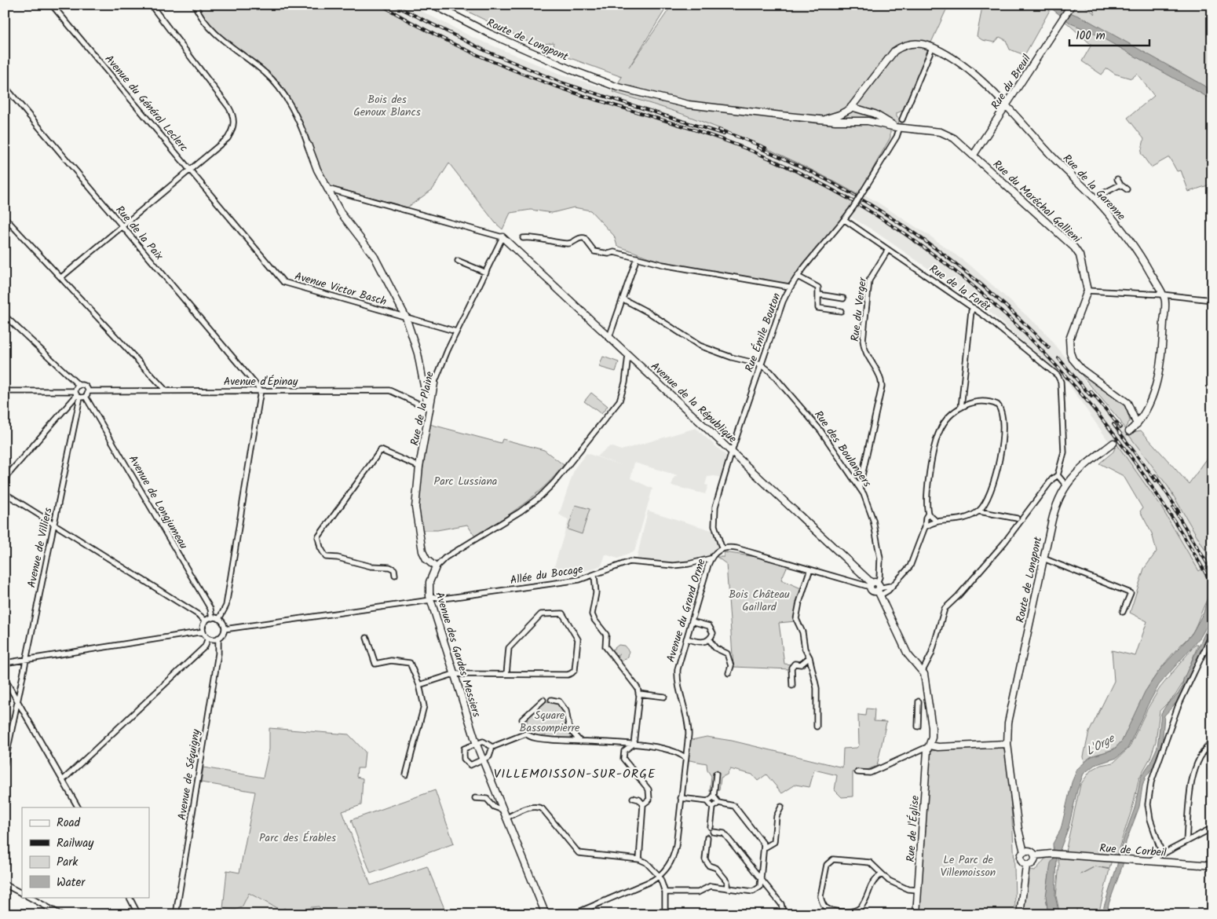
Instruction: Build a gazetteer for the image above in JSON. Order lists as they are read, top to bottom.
{
  "streets": {
    "main road": [
      "Route de Longpont",
      "Rue du Breuil",
      "Rue de la Garenne",
      "Rue du Maréchal Gallieni",
      "Avenue de la République",
      "Rue de la Plaine",
      "Avenue des Gardes Messiers",
      "Rue de l'Église",
      "Rue de Corbeil"
    ],
    "street": [
      "Avenue du Général Leclerc",
      "Rue de la Paix",
      "Rue de la Forêt",
      "Avenue Victor Basch",
      "Rue du Verger",
      "Rue Émile Bouton",
      "Avenue d'Épinay",
      "Rue des Boulangers",
      "Avenue de Longjumeau",
      "Avenue de Villiers",
      "Allée du Bocage",
      "Avenue du Grand Orme",
      "Avenue de Séquigny"
    ]
  },
  "crossings": [
    ["Route de Longpont", "Rue de la Garenne"],
    ["Route de Longpont", "Rue du Maréchal Gallieni"],
    ["Route de Longpont", "Rue de Corbeil"],
    ["Rue du Breuil", "Rue de la Garenne"],
    ["Rue du Breuil", "Rue du Maréchal Gallieni"],
    ["Avenue du Général Leclerc", "Avenue Victor Basch"],
    ["Rue de la Garenne", "Rue du Maréchal Gallieni"],
    ["Rue du Maréchal Gallieni", "Rue Émile Bouton"],
    ["Rue de la Paix", "Avenue d'Épinay"],
    ["Rue de la Forêt", "Rue du Verger"],
    ["Rue de la Forêt", "Rue Émile Bouton"],
    ["Avenue Victor Basch", "Rue de la Plaine"],
    ["Rue du Verger", "Rue des Boulangers"],
    ["Rue Émile Bouton", "Avenue de la République"],
    ["Rue Émile Bouton", "Rue des Boulangers"],
    ["Rue Émile Bouton", "Avenue du Grand Orme"],
    ["Avenue d'Épinay", "Rue de la Plaine"],
    ["Avenue de la République", "Rue de la Plaine"],
    ["Avenue de la République", "Rue des Boulangers"],
    ["Rue de la Plaine", "Avenue des Gardes Messiers"],
    ["Avenue de Longjumeau", "Allée du Bocage"],
    ["Avenue de Longjumeau", "Avenue de Séquigny"],
    ["Allée du Bocage", "Avenue du Grand Orme"],
    ["Allée du Bocage", "Avenue des Gardes Messiers"],
    ["Allée du Bocage", "Avenue de Séquigny"]
  ],
  "districts": ["VILLEMOISSON-SUR-ORGE"],
  "water": ["L'Orge"],
  "parks": [
    "Bois des Genoux Blancs",
    "Parc Lussiana",
    "Bois Château Gaillard",
    "Square Bassompierre",
    "Parc des Érables",
    "Le Parc de Villemoisson"
  ],
  "legend": [
    "Road",
    "Railway",
    "Park",
    "Water"
  ],
  "scale_bar": "100 m"
}
